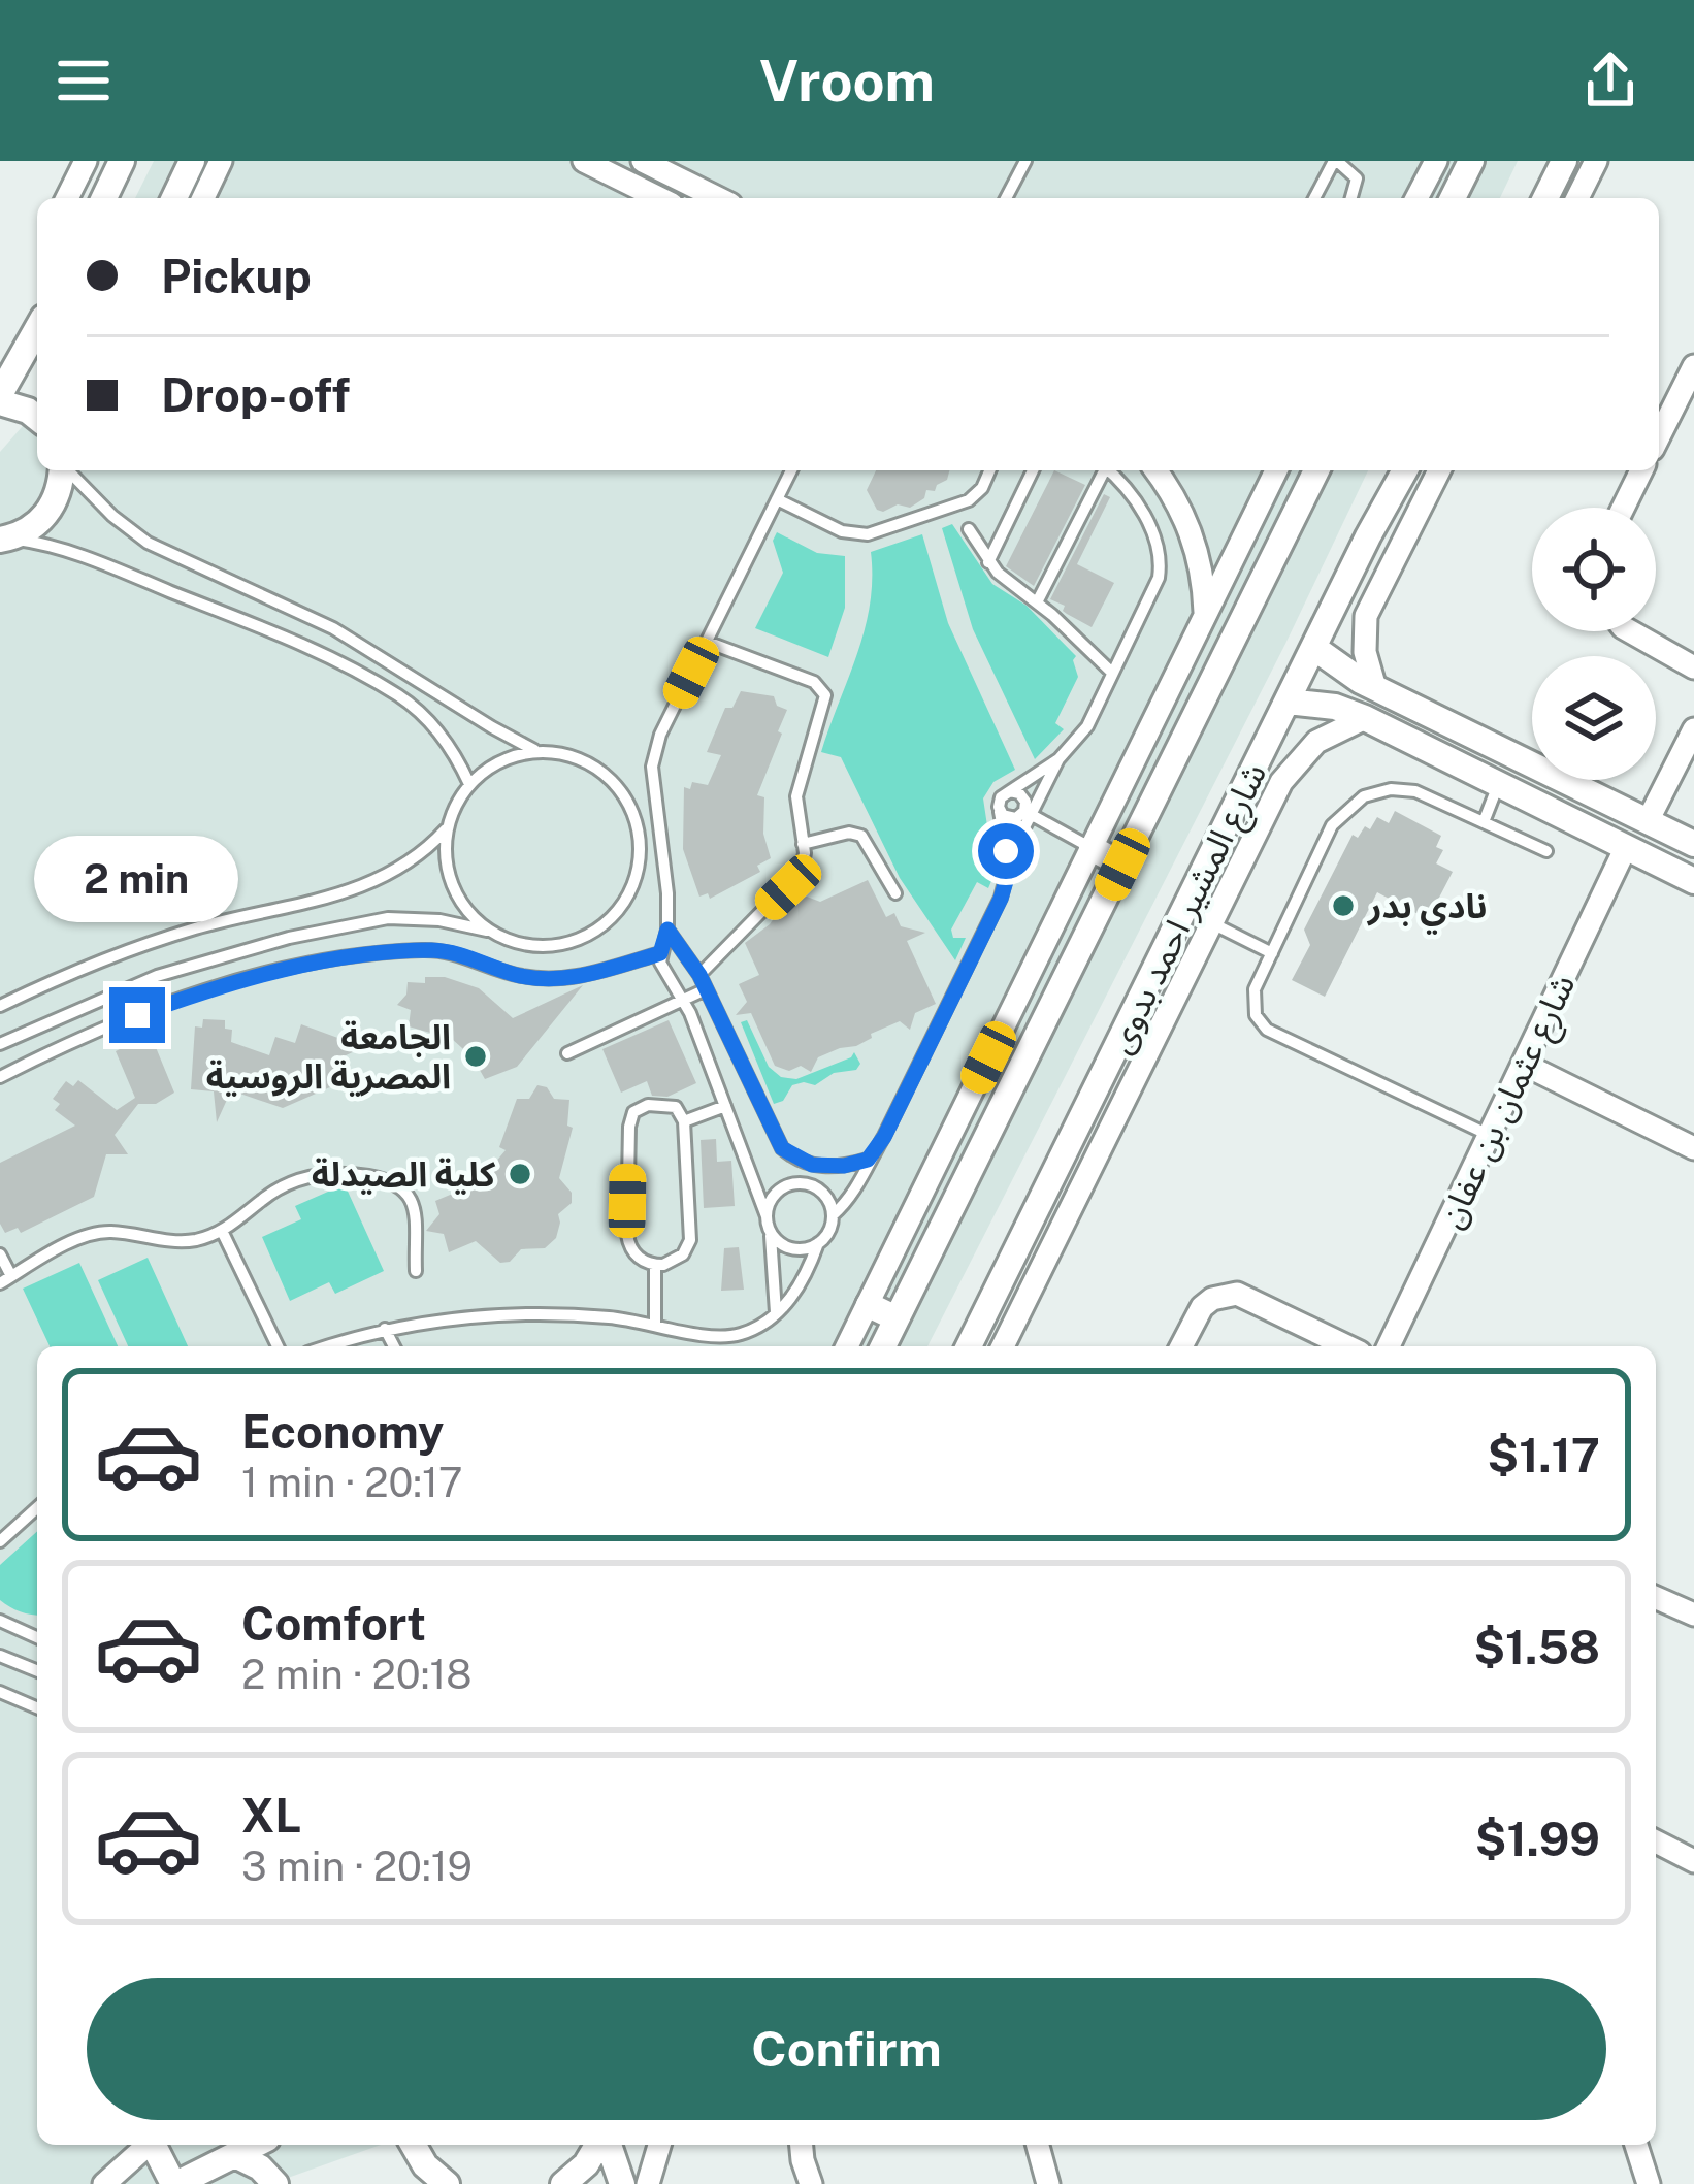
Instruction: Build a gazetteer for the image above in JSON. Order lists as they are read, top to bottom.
{
  "streets": {
    "street": ["شارع المشير احمد بدوى", "شارع عثمان بن عفان"]
  },
  "places": ["نادي بدر", "الجامعة المصرية الروسية", "كلية الصيدلة"],
  "page": {
    "header": "Vroom",
    "banner": ["Pickup", "Drop-off"],
    "bubble": "2 min",
    "list": [
      {
        "name": "Economy",
        "note": "1 min · 20:17",
        "value": "$1.17"
      },
      {
        "name": "Comfort",
        "note": "2 min · 20:18",
        "value": "$1.58"
      },
      {
        "name": "XL",
        "note": "3 min · 20:19",
        "value": "$1.99"
      }
    ],
    "buttons": "Confirm"
  }
}
